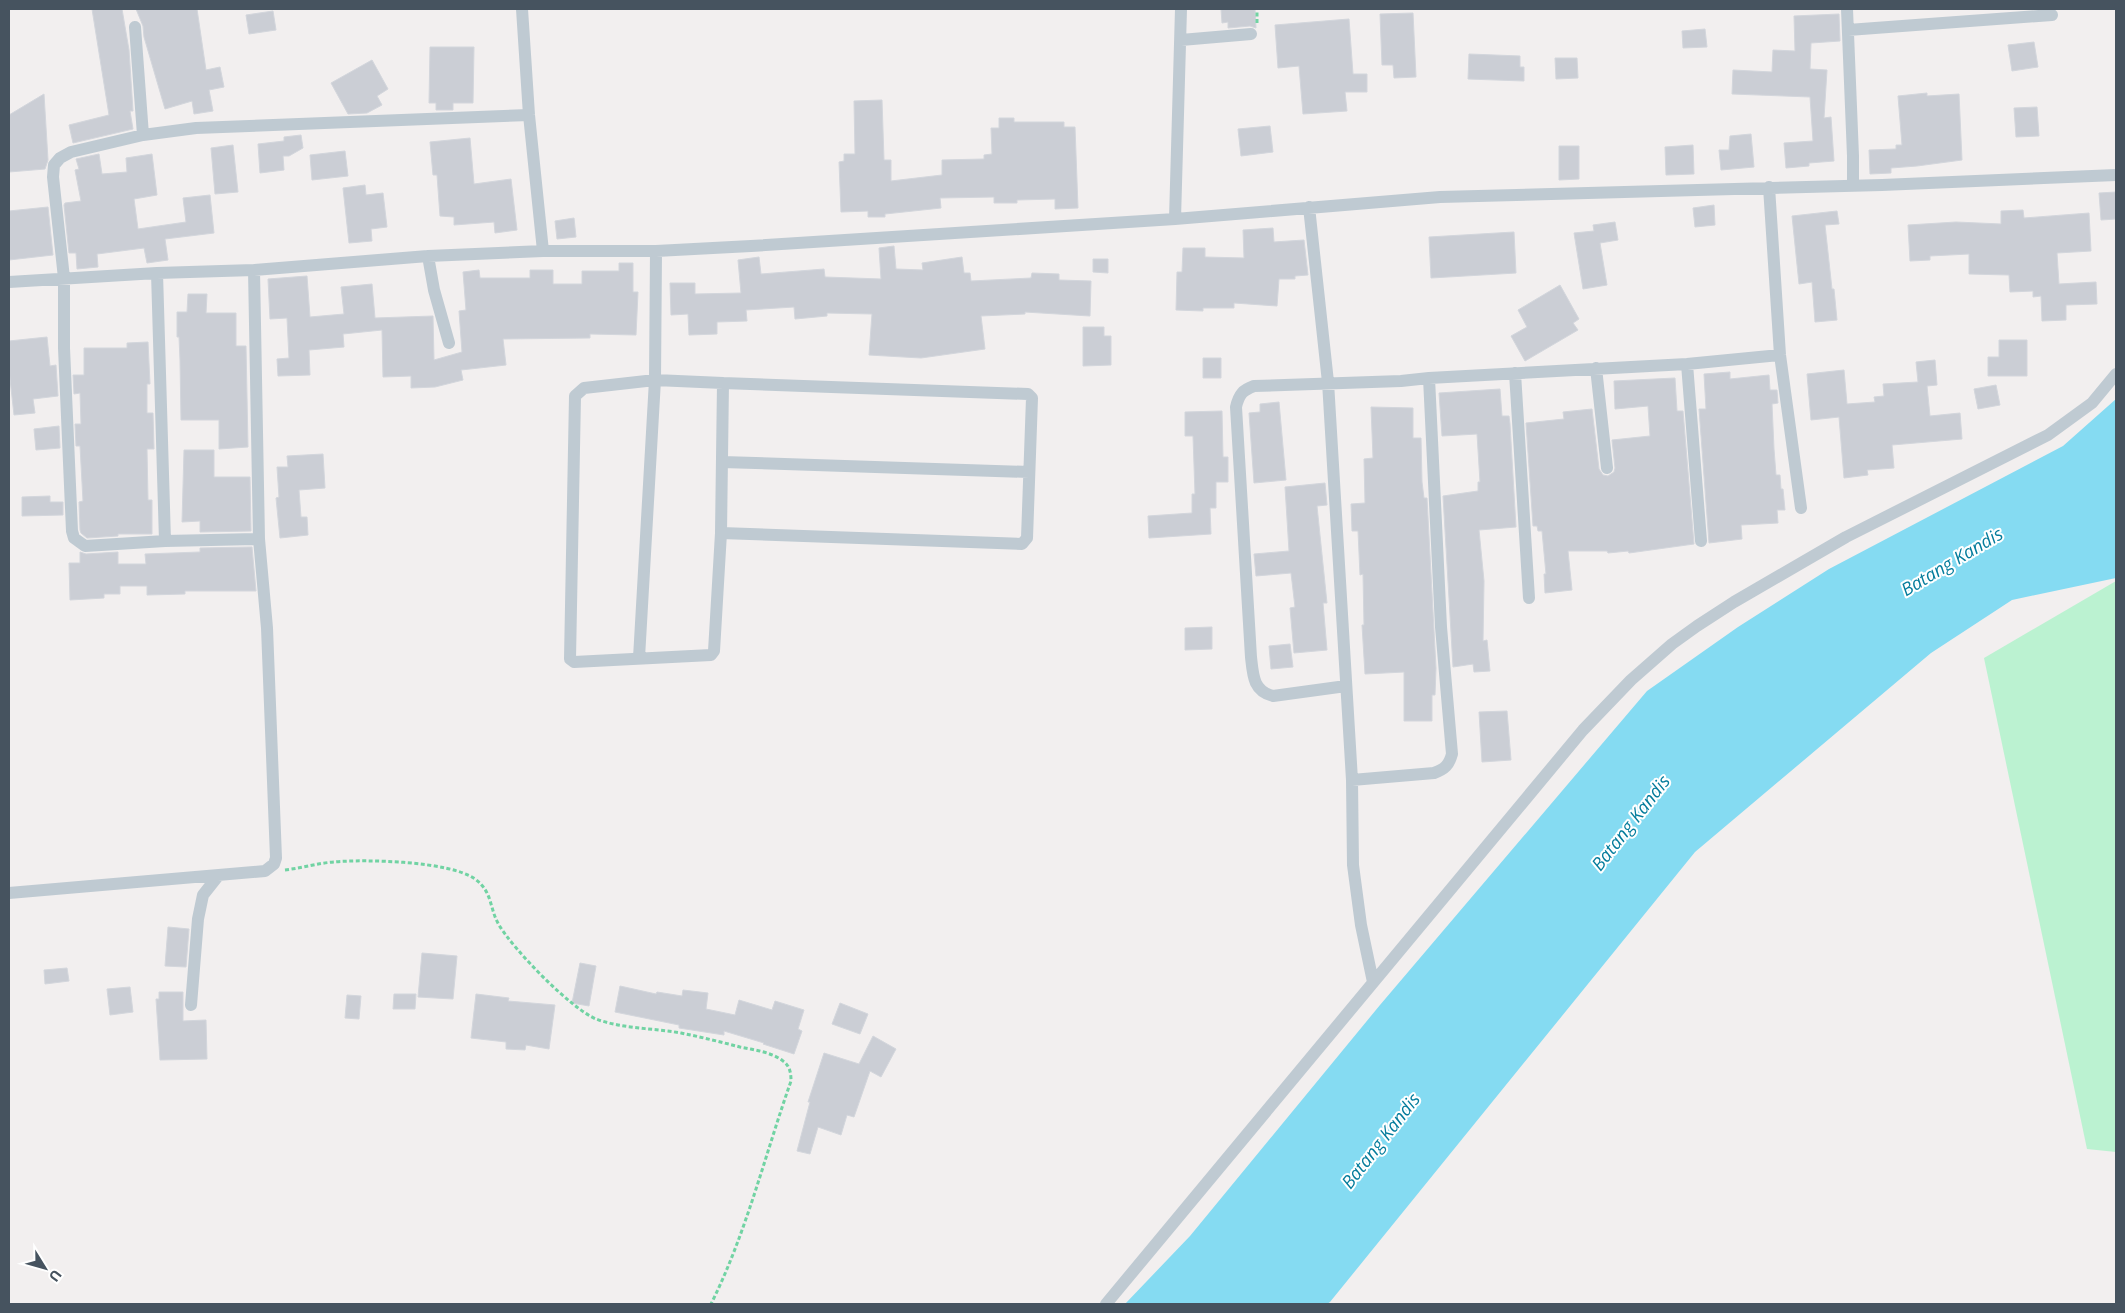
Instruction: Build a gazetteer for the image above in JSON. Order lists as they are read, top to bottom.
{
  "water": ["Batang Kandis"],
  "north": "bottom right"
}
